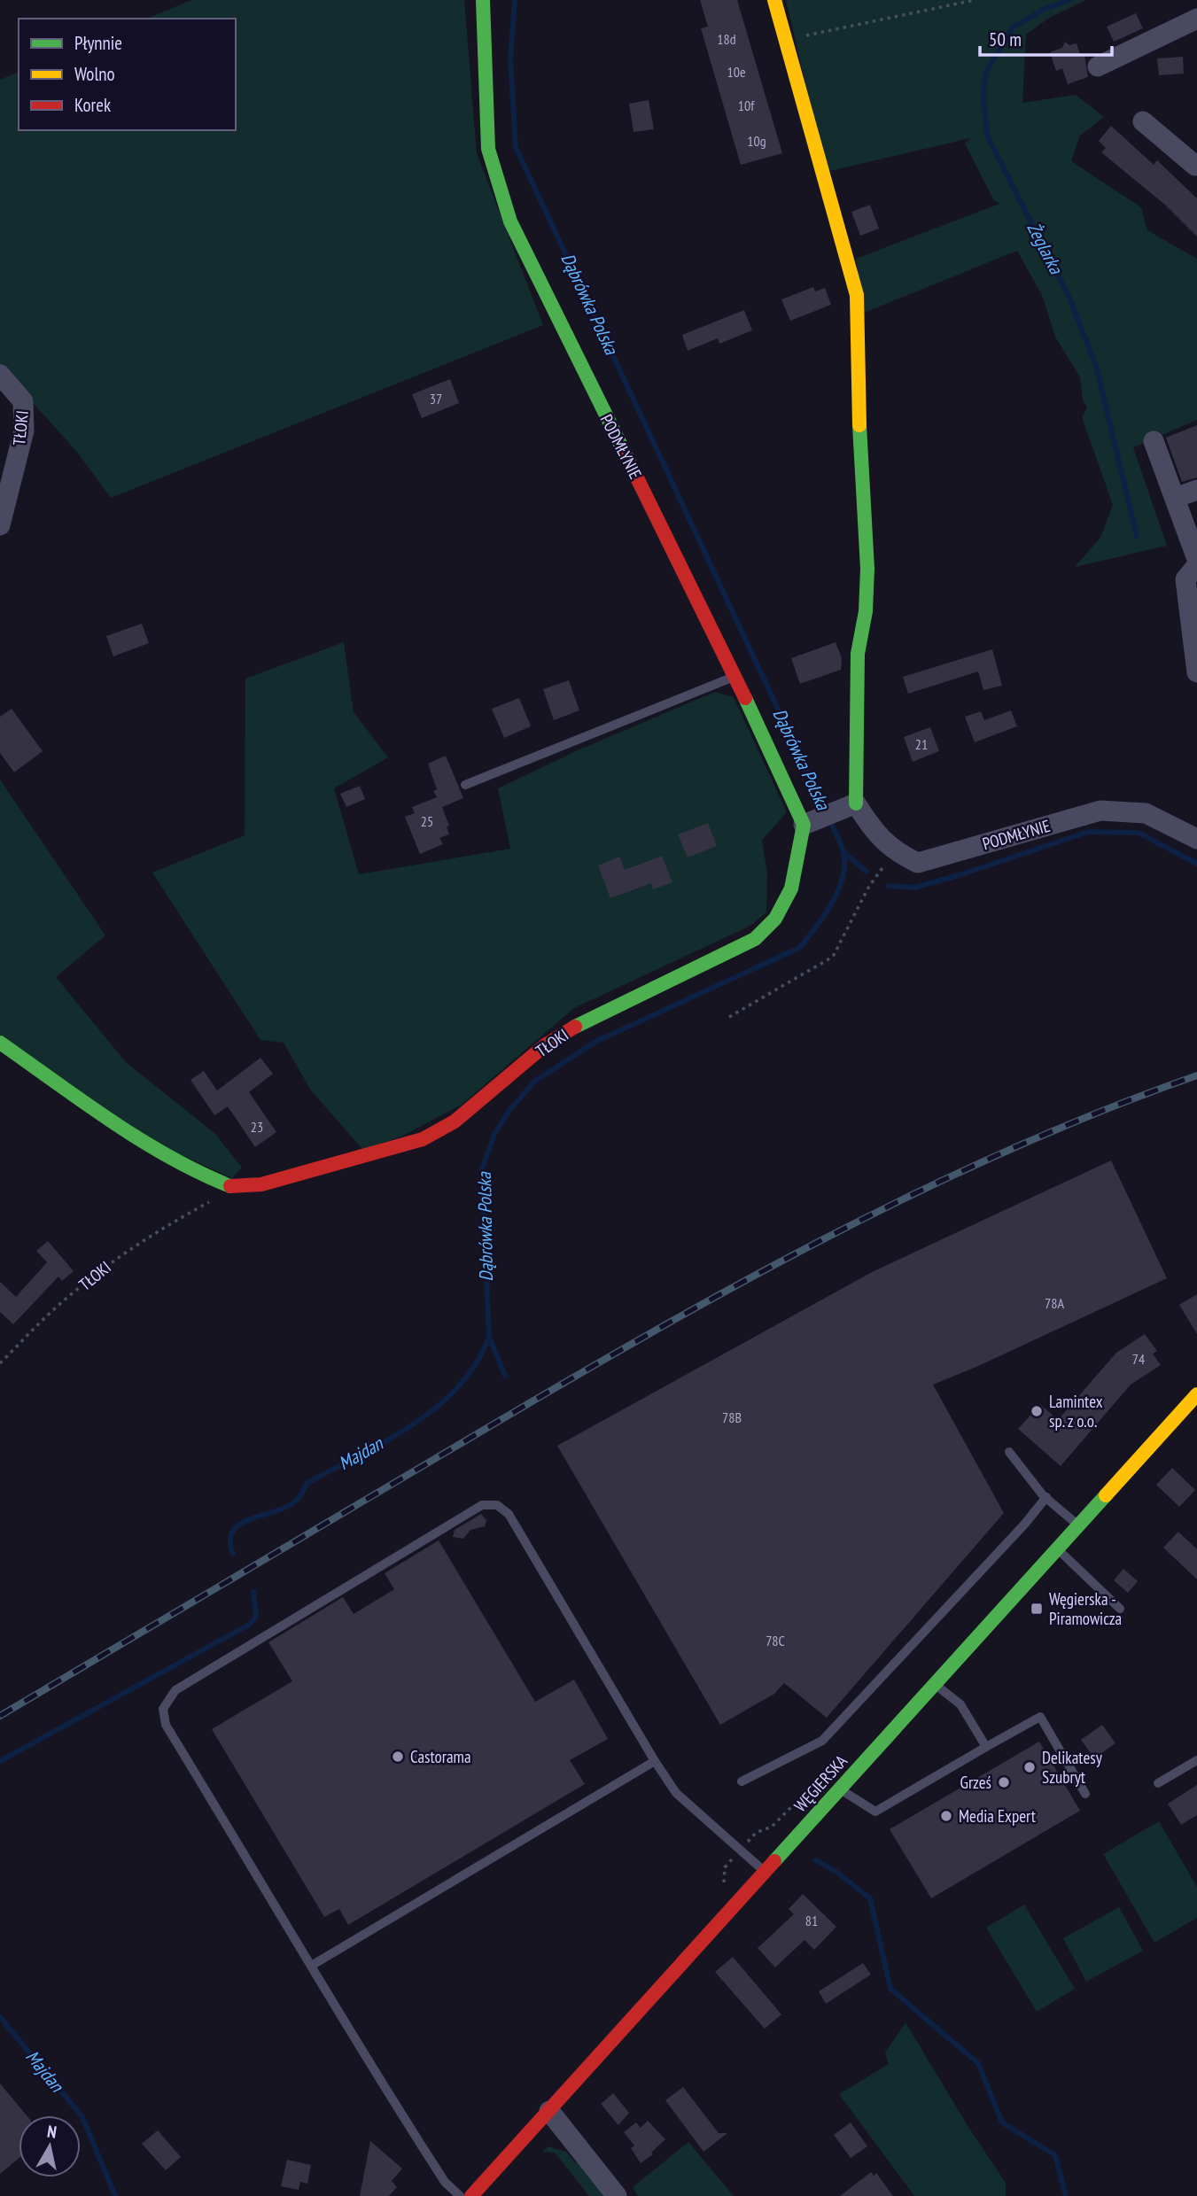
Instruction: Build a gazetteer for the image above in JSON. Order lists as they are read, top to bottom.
{
  "streets": {
    "street": ["TŁOKI", "PODMŁYNIE", "WĘGIERSKA"]
  },
  "crossings": [
    ["TŁOKI", "PODMŁYNIE"]
  ],
  "water": ["Żeglarka", "Dąbrówka Polska", "Majdan"],
  "places": {
    "other": [
      "Lamintex sp. z o.o.",
      "Castorama",
      "Delikatesy Szubryt",
      "Grześ",
      "Media Expert"
    ],
    "transit": ["Węgierska - Piramowicza"]
  },
  "house_numbers": [
    "18d",
    "10e",
    "10f",
    "10g",
    "37",
    "21",
    "25",
    "23",
    "78A",
    "74",
    "78B",
    "78C",
    "81"
  ],
  "legend": ["Płynnie", "Wolno", "Korek"],
  "scale_bar": "50 m",
  "north": "top"
}
